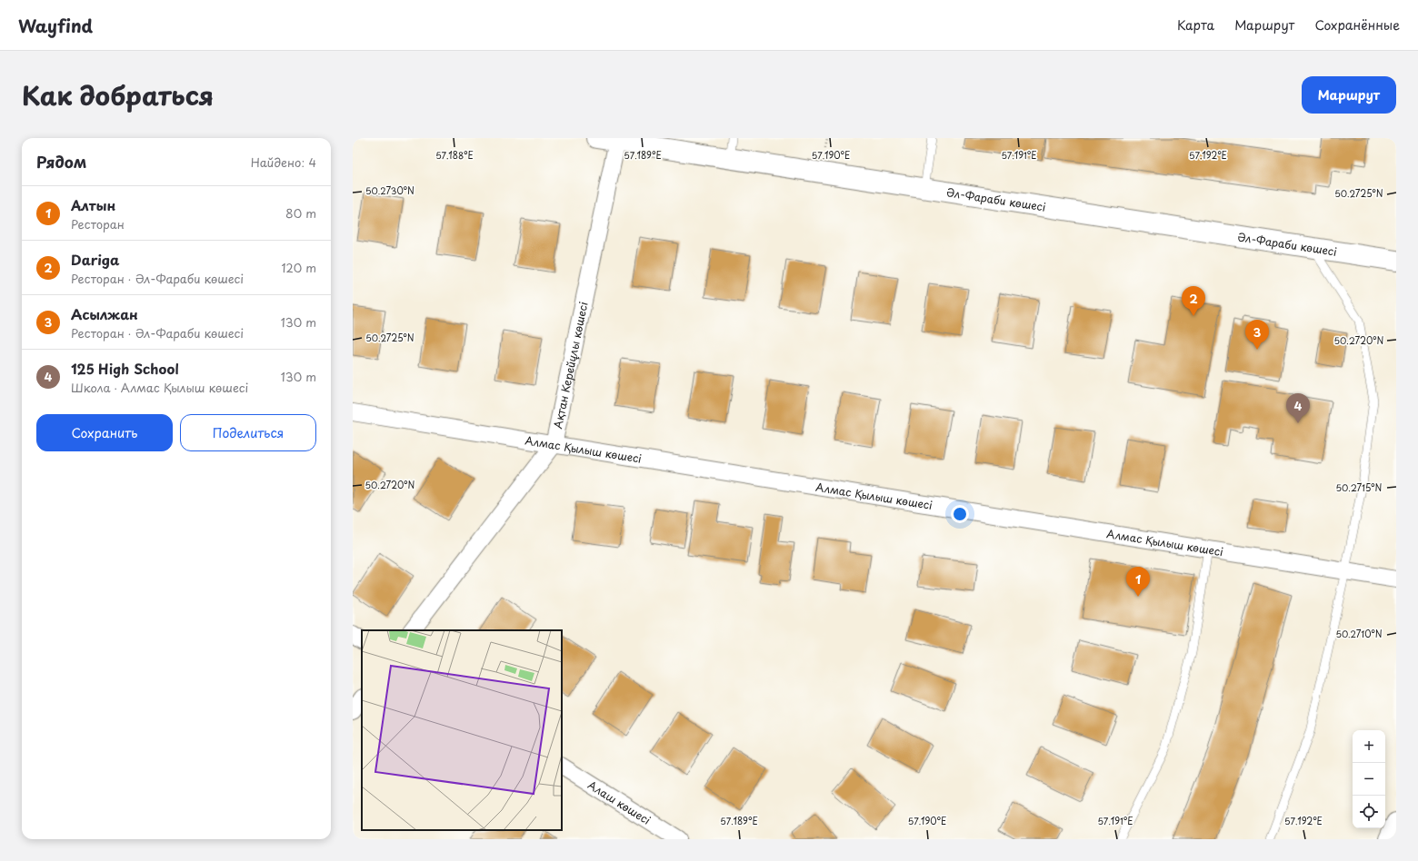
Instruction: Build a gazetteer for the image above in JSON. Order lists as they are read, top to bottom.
{
  "streets": {
    "street": [
      "Әл-Фараби көшесі",
      "Ақтан Керейұлы көшесі",
      "Алмас Қылыш көшесі",
      "Алаш көшесі"
    ]
  },
  "crossings": [
    ["Әл-Фараби көшесі", "Ақтан Керейұлы көшесі"],
    ["Ақтан Керейұлы көшесі", "Алмас Қылыш көшесі"]
  ],
  "page": {
    "header": "Wayfind",
    "nav": ["Карта", "Маршрут", "Сохранённые"],
    "title": "Как добраться",
    "buttons": [
      "Маршрут",
      ["Сохранить", "Поделиться"]
    ],
    "heading": ["Рядом", "Найдено: 4"],
    "list": [
      {
        "mark": "1",
        "name": "Алтын",
        "note": "Ресторан",
        "value": "80 m"
      },
      {
        "mark": "2",
        "name": "Dariga",
        "note": "Ресторан · Әл-Фараби көшесі",
        "value": "120 m"
      },
      {
        "mark": "3",
        "name": "Асылжан",
        "note": "Ресторан · Әл-Фараби көшесі",
        "value": "130 m"
      },
      {
        "mark": "4",
        "name": "125 High School",
        "note": "Школа · Алмас Қылыш көшесі",
        "value": "130 m"
      }
    ],
    "pins": [
      "2",
      "3",
      "4",
      "1"
    ],
    "map_buttons": ["+", "−"]
  },
  "coordinates": [
    "57.188°E",
    "57.189°E",
    "57.190°E",
    "57.191°E",
    "57.192°E",
    "50.2730°N",
    "50.2725°N",
    "50.2720°N",
    "50.2715°N",
    "50.2710°N"
  ]
}
